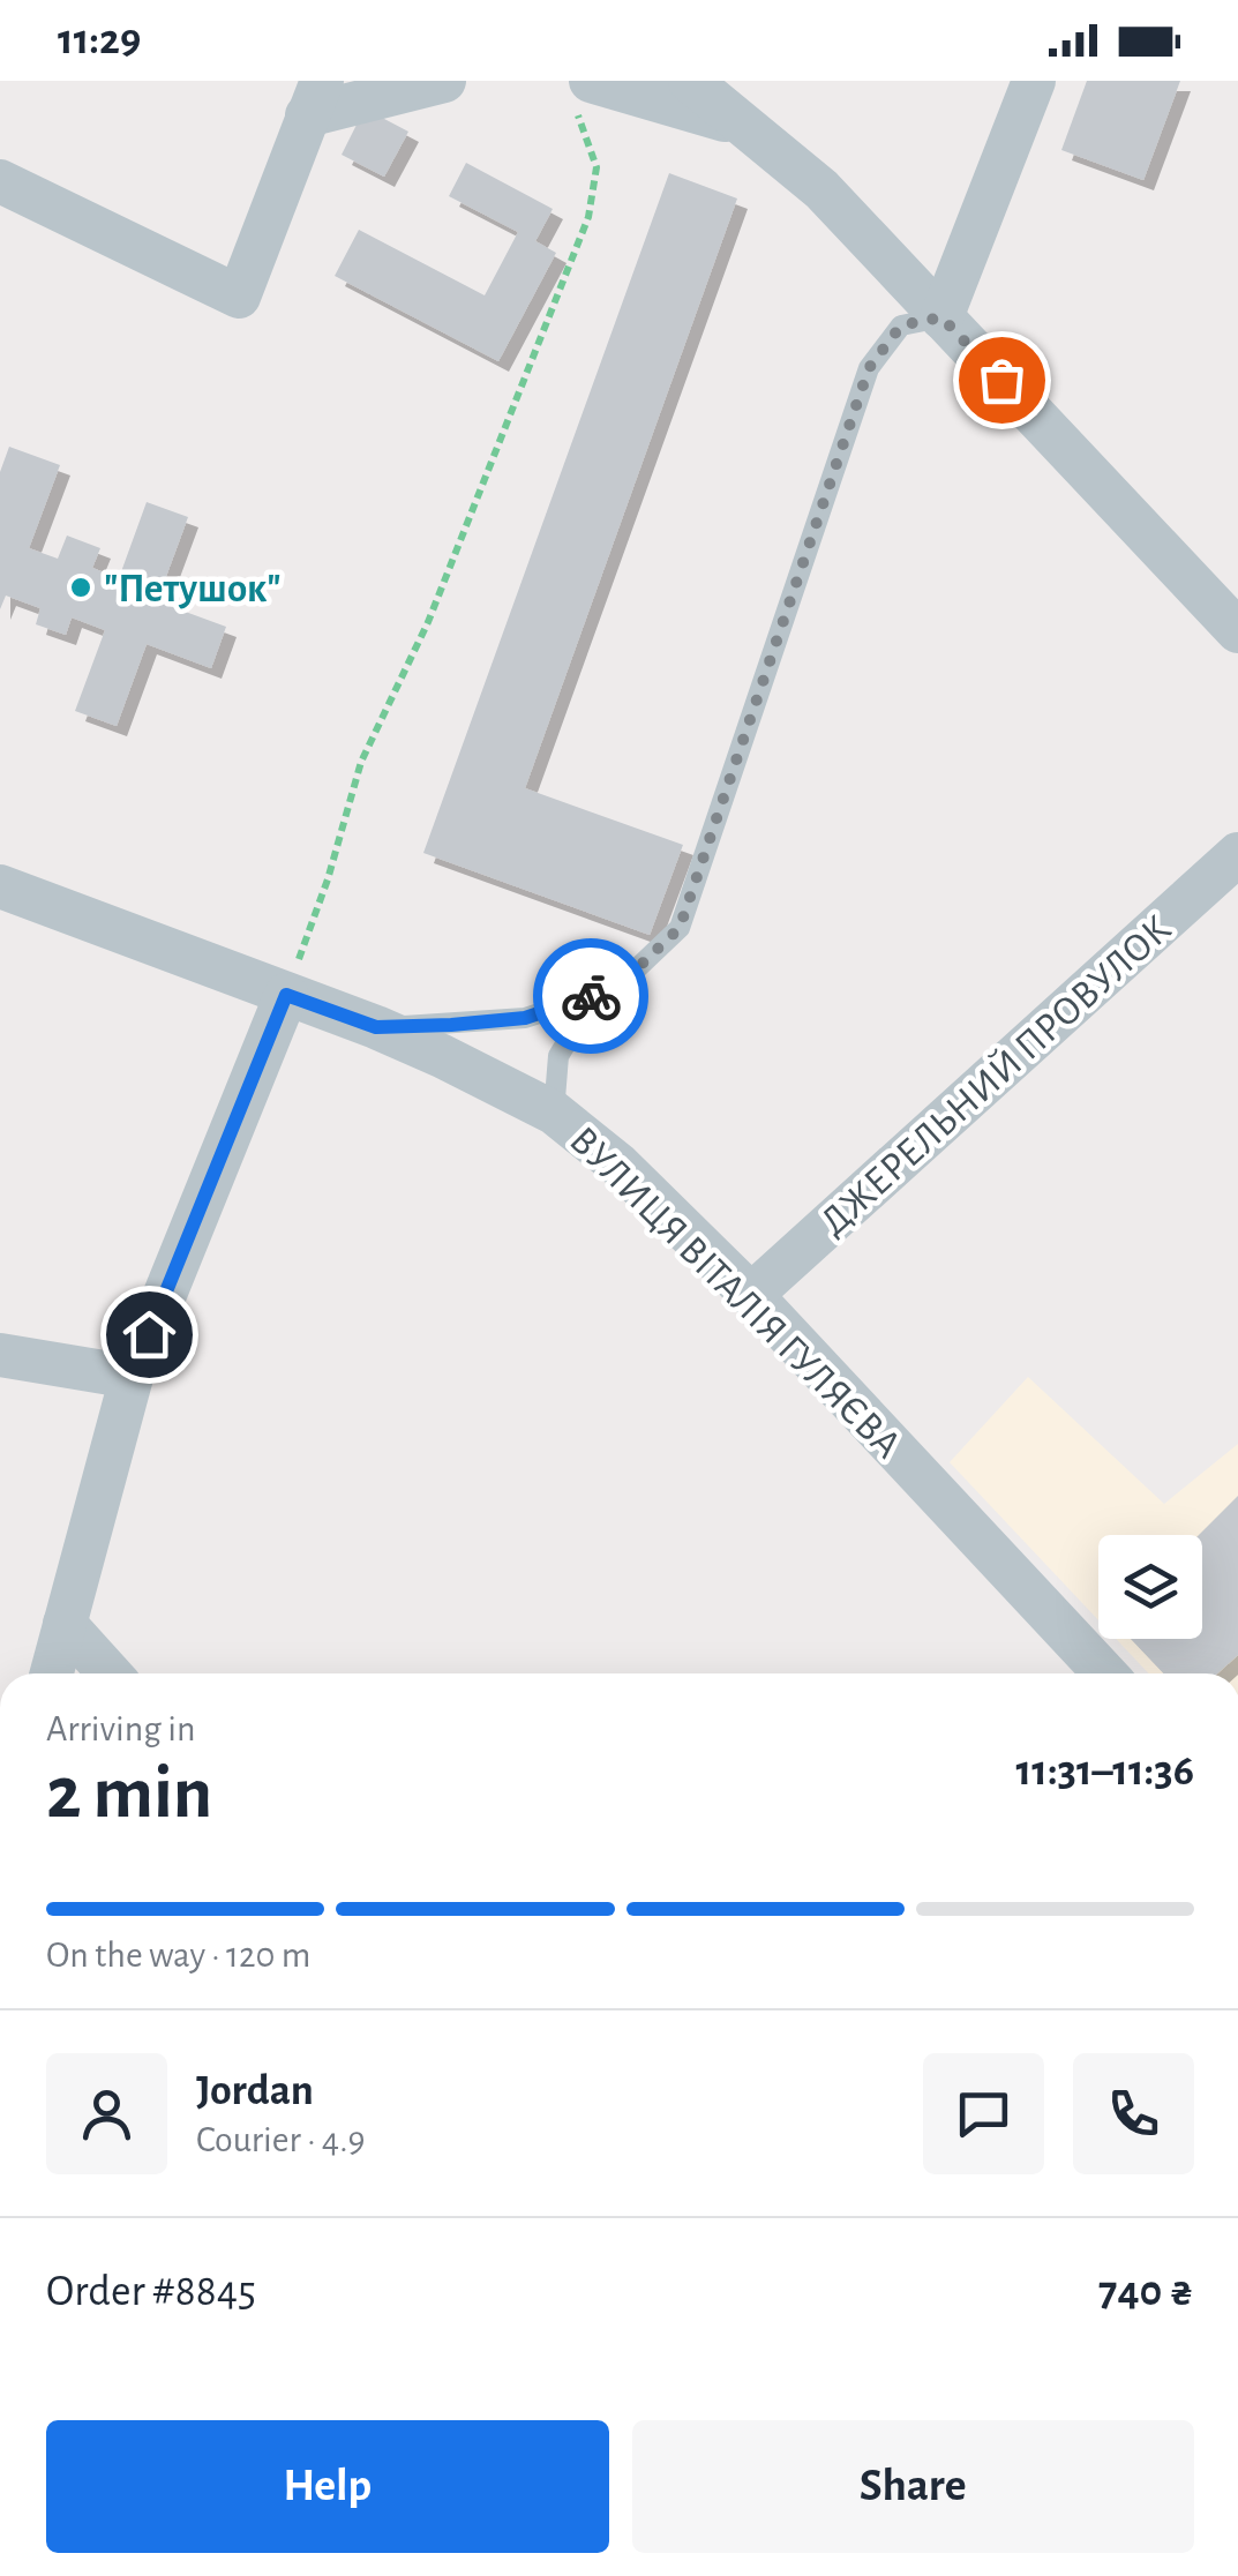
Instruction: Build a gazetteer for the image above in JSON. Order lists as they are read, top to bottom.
{
  "streets": {
    "street": ["ДЖЕРЕЛЬНИЙ ПРОВУЛОК", "ВУЛИЦЯ ВІТАЛІЯ ГУЛЯЄВА"]
  },
  "crossings": [
    ["ДЖЕРЕЛЬНИЙ ПРОВУЛОК", "ВУЛИЦЯ ВІТАЛІЯ ГУЛЯЄВА"]
  ],
  "places": ["\"Петушок\""],
  "page": {
    "status": "11:29",
    "heading": ["2 min", "Arriving in", "11:31–11:36"],
    "panel": [
      "Jordan",
      "Courier · 4.9",
      "Order #8845",
      "740 ₴"
    ],
    "bar": "On the way · 120 m",
    "buttons": ["Help", "Share"]
  }
}
